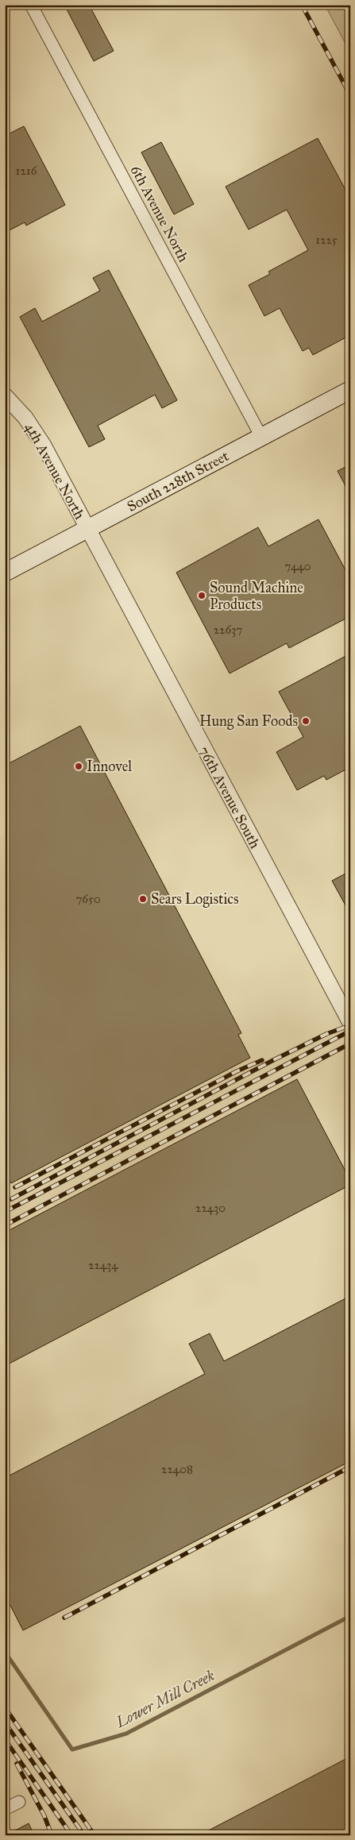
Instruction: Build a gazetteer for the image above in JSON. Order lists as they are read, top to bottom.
{
  "streets": {
    "main road": ["South 228th Street"],
    "street": ["6th Avenue North", "4th Avenue North", "76th Avenue South"]
  },
  "crossings": [
    ["6th Avenue North", "South 228th Street"],
    ["4th Avenue North", "South 228th Street"],
    ["4th Avenue North", "76th Avenue South"],
    ["South 228th Street", "76th Avenue South"]
  ],
  "water": ["Lower Mill Creek"],
  "places": [
    "Sound Machine Products",
    "Hung San Foods",
    "Innovel",
    "Sears Logistics"
  ],
  "house_numbers": [
    "1216",
    "1225",
    "7440",
    "22637",
    "7650",
    "22430",
    "22434",
    "22408"
  ]
}
